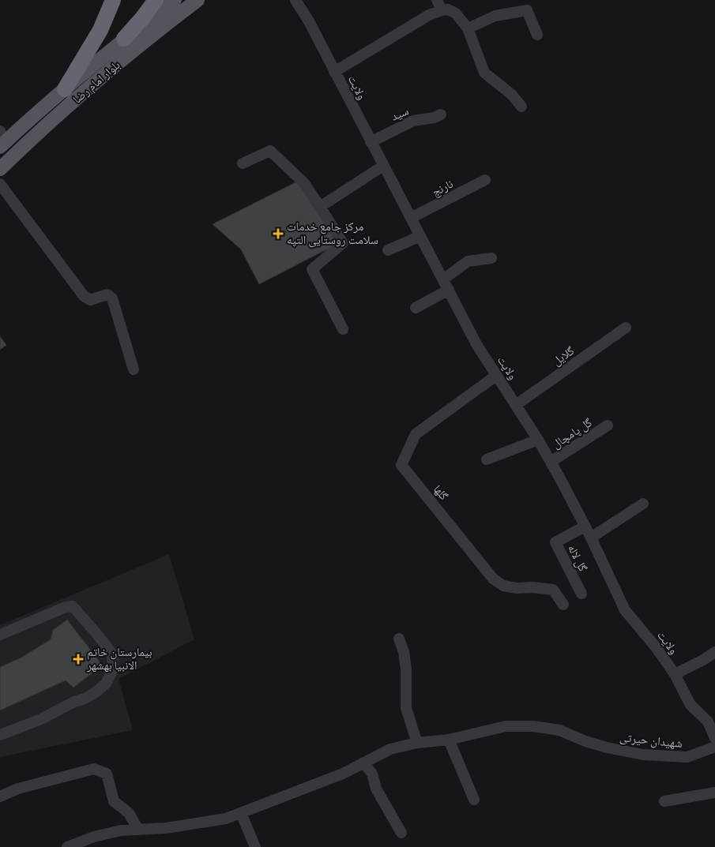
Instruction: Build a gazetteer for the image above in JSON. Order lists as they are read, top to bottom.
{
  "streets": {
    "main road": ["بلوار امام رضا"],
    "street": [
      "ولایت",
      "سید",
      "نارنج",
      "گلایل",
      "گل پامچال",
      "گلها",
      "گل لاله",
      "شهیدان حیرتی"
    ]
  },
  "crossings": [
    ["ولایت", "سید"],
    ["ولایت", "نارنج"],
    ["ولایت", "گلایل"],
    ["ولایت", "گل پامچال"],
    ["ولایت", "گلها"],
    ["ولایت", "گل لاله"]
  ],
  "places": {
    "health": ["مرکز جامع خدمات سلامت روستایی التپه", "بیمارستان خاتم الانبیا بهشهر"]
  }
}
